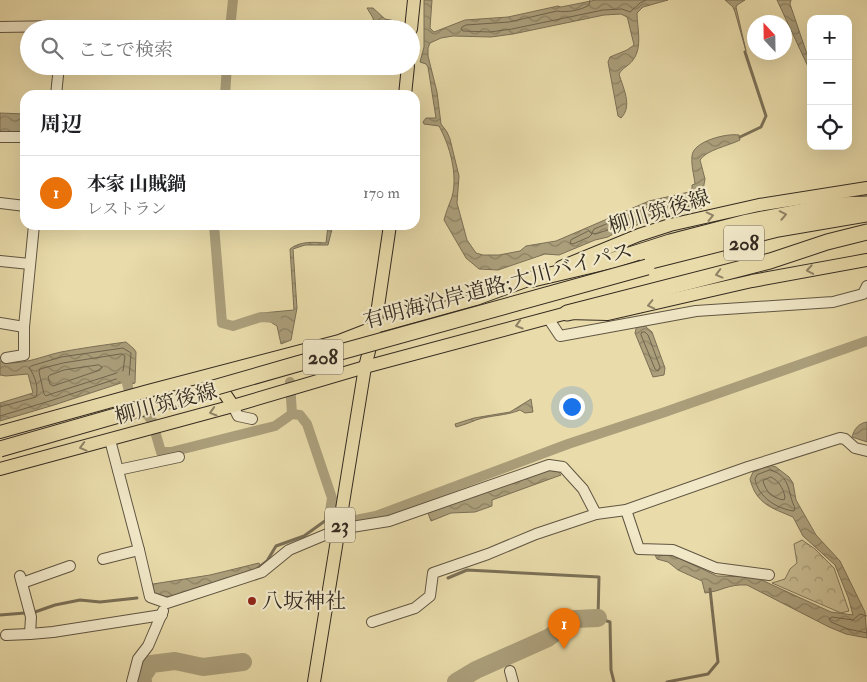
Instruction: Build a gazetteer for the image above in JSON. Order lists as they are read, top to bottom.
{
  "streets": {
    "highway": ["208", "有明海沿岸道路;大川バイパス"],
    "main road": ["柳川筑後線", "23"]
  },
  "crossings": [
    ["柳川筑後線", "23"]
  ],
  "places": ["八坂神社"],
  "north": "top",
  "page": {
    "map_buttons": ["+", "−"],
    "search": "ここで検索",
    "heading": "周辺",
    "list": [
      {
        "mark": "1",
        "name": "本家 山賊鍋",
        "note": "レストラン",
        "value": "170 m"
      }
    ],
    "pins": "1"
  }
}
